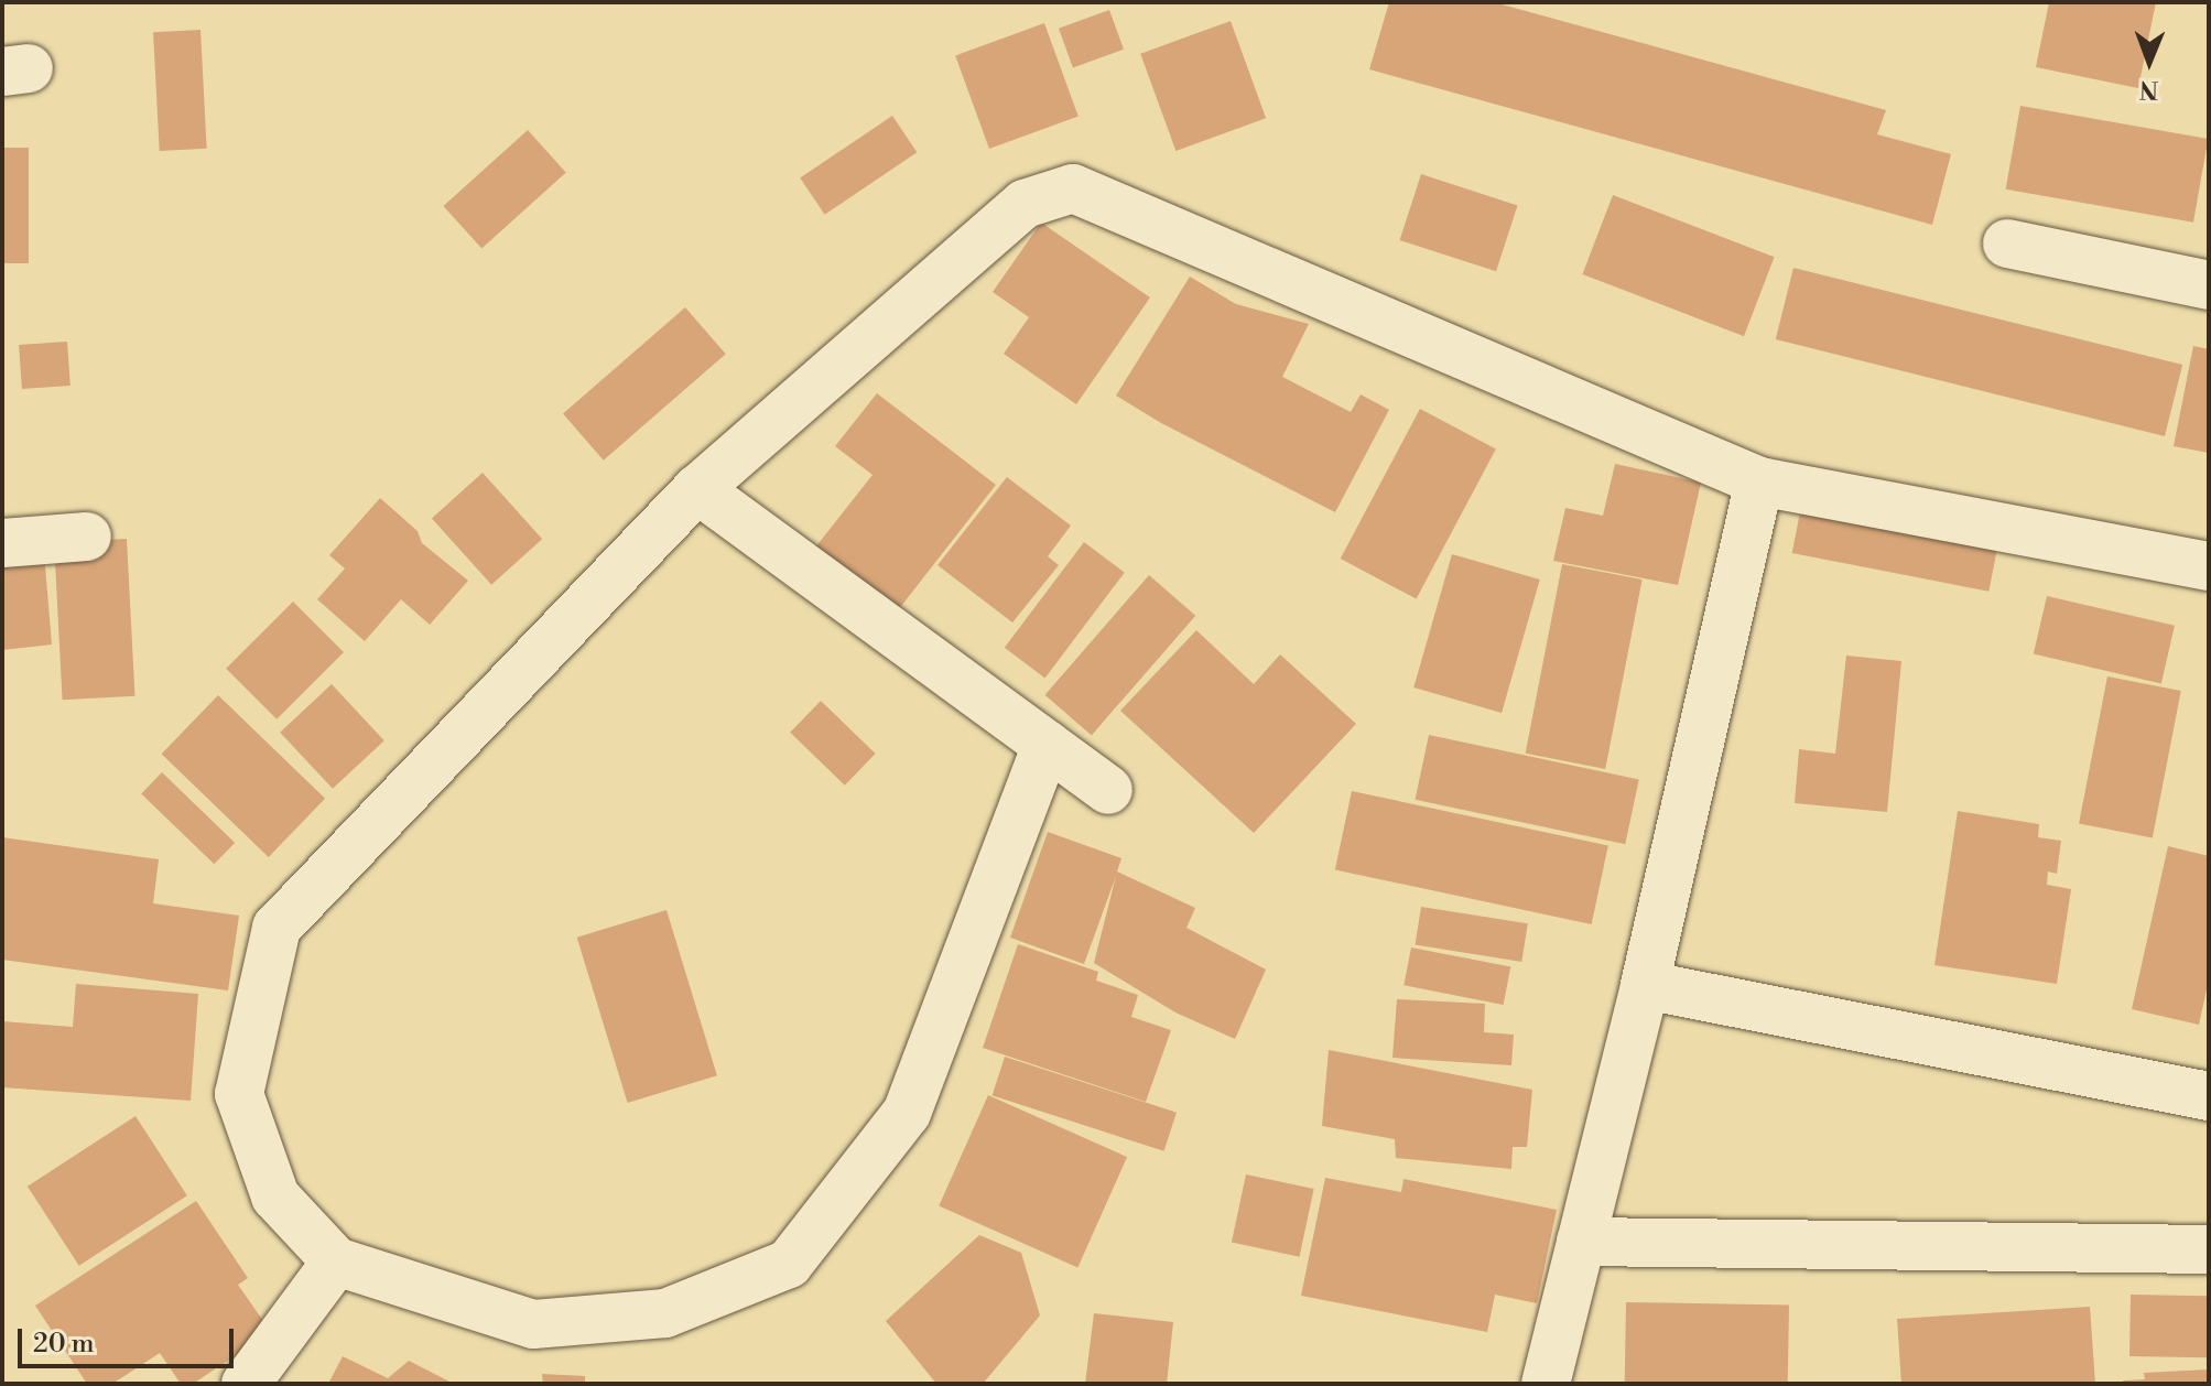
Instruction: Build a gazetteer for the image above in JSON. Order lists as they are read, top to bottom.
{
  "scale_bar": "20 m",
  "north": "bottom"
}
